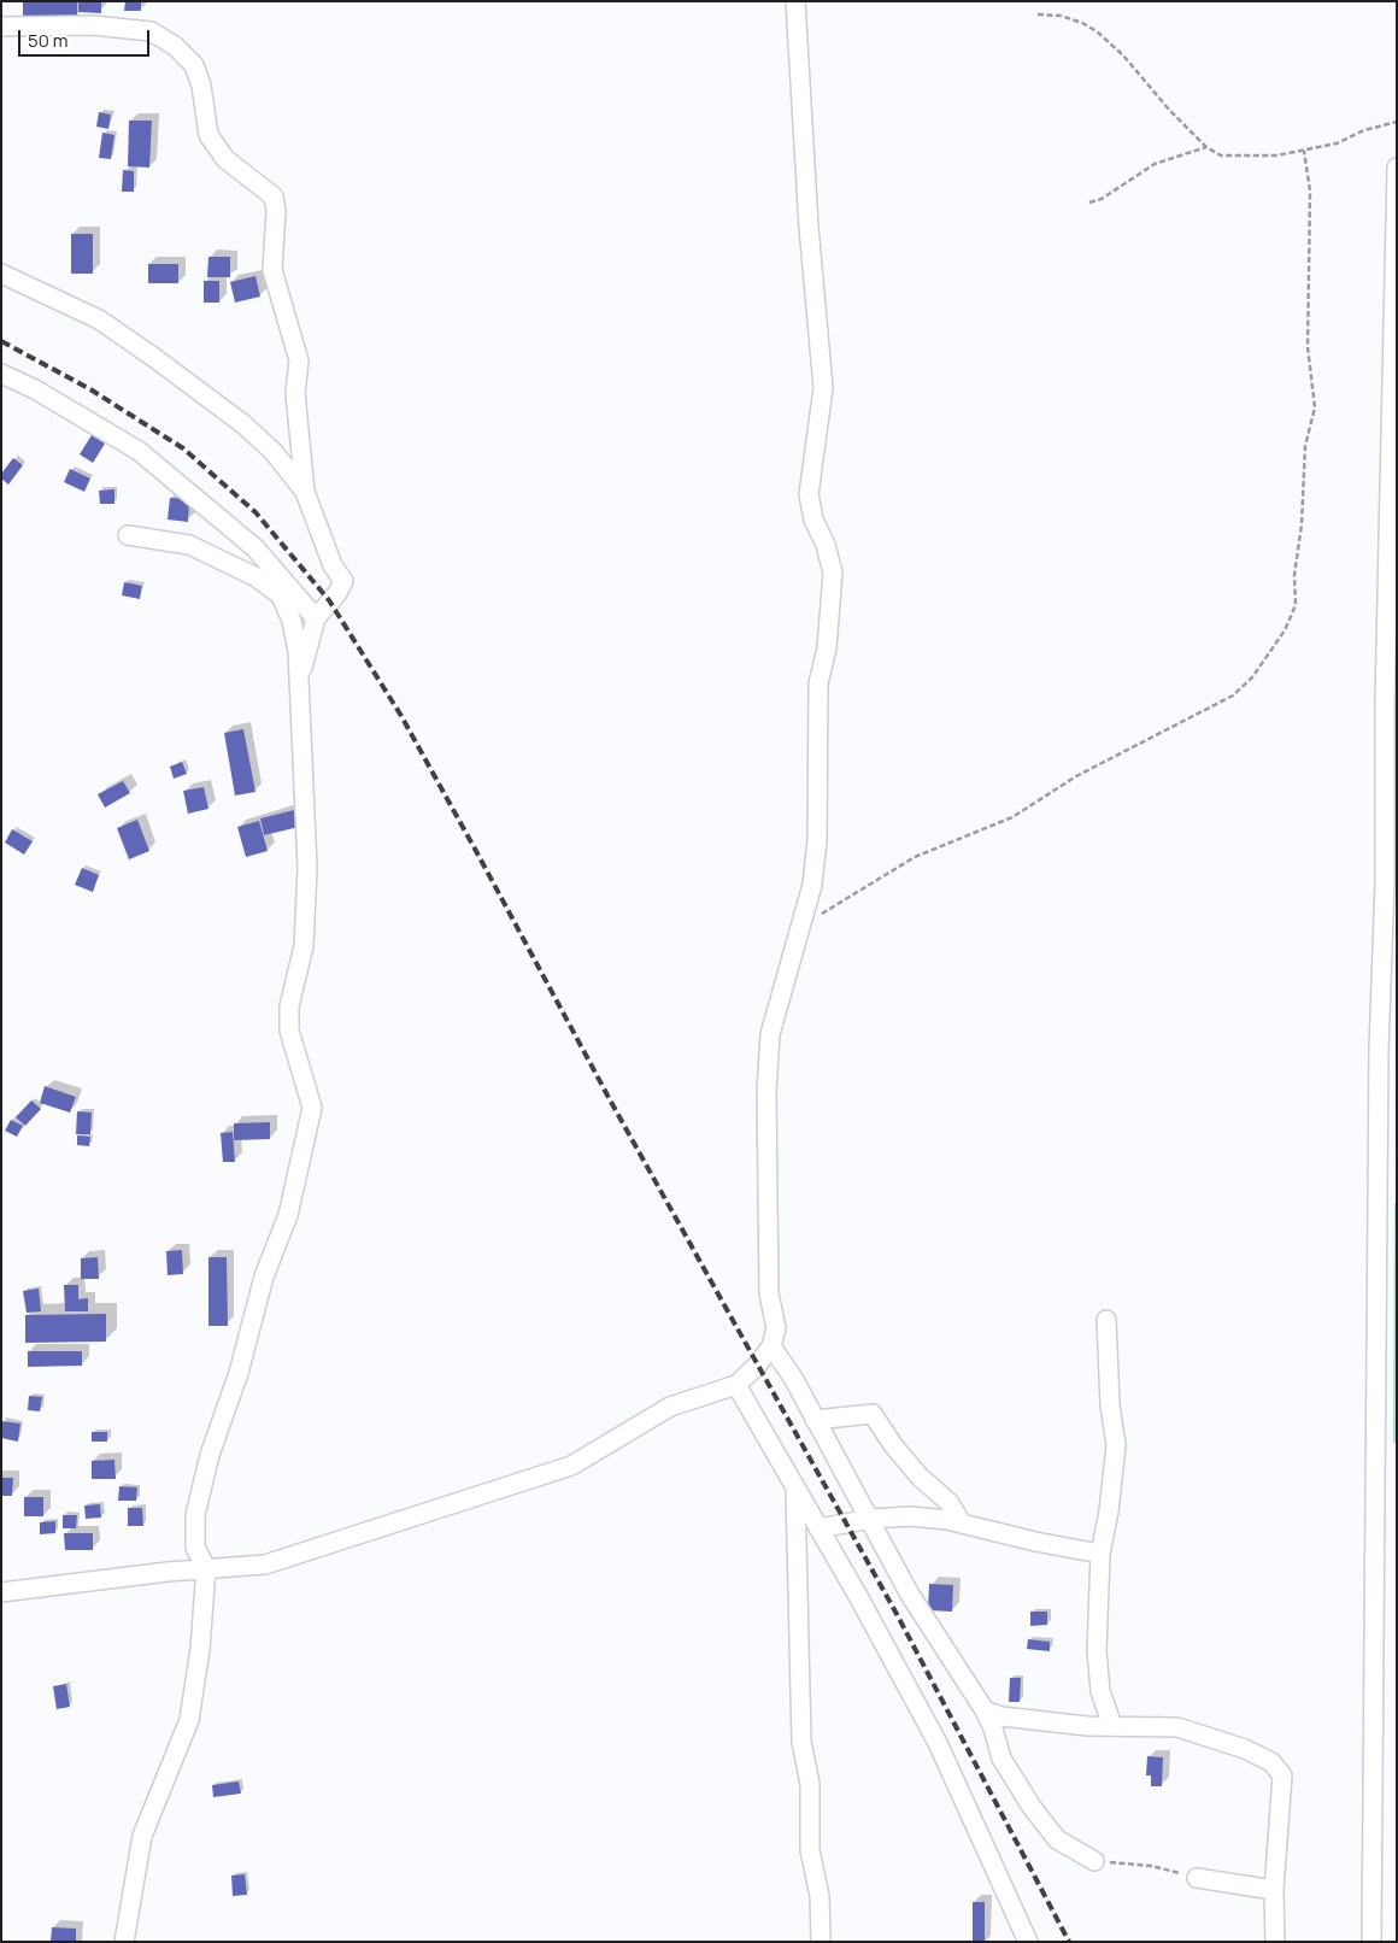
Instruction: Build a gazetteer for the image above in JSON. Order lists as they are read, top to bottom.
{
  "scale_bar": "50 m"
}
